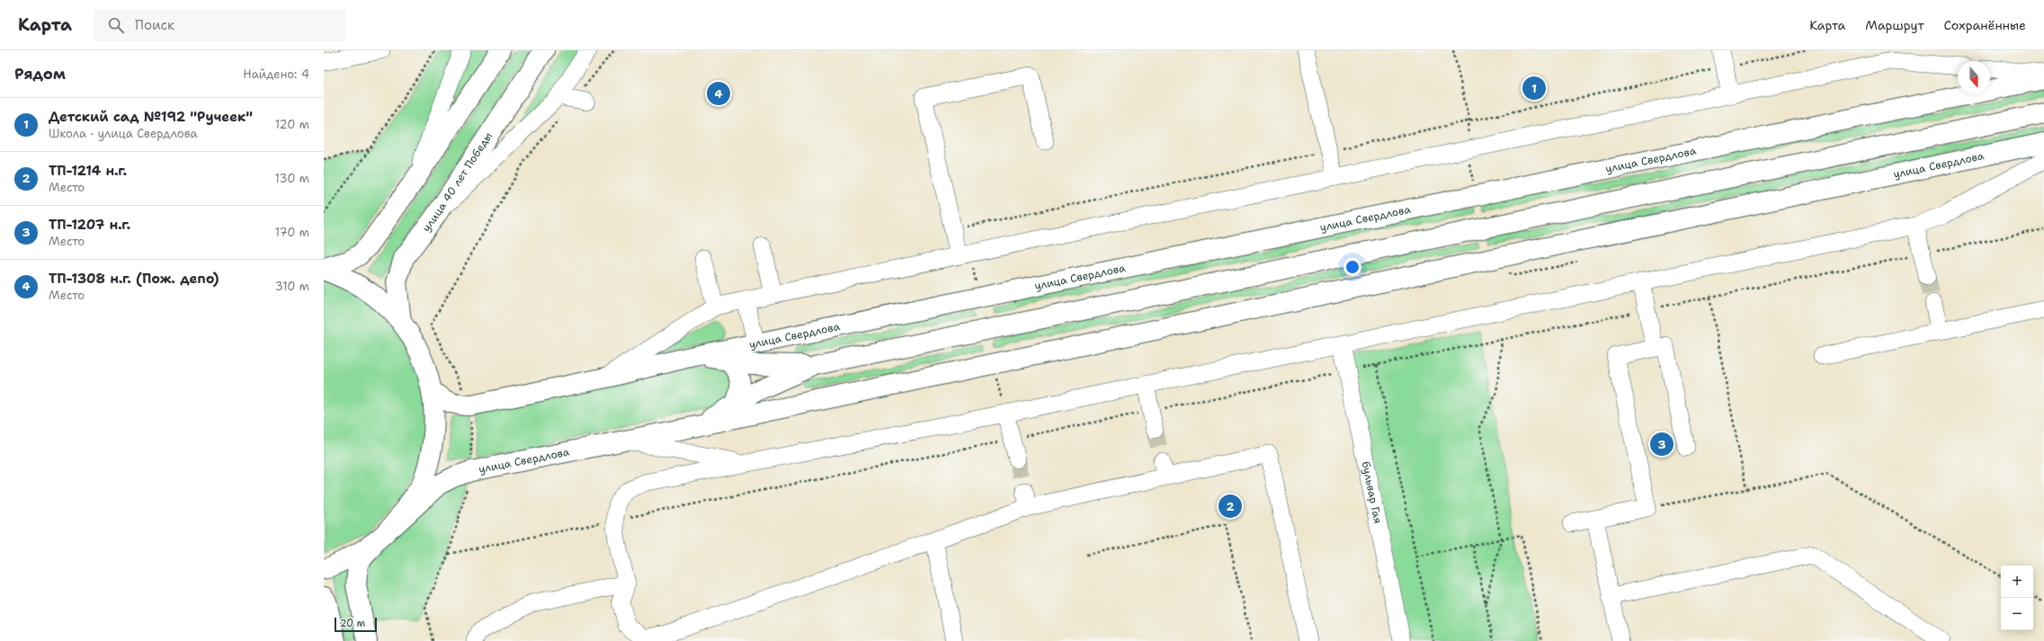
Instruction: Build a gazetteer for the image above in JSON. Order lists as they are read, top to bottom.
{
  "streets": {
    "main road": ["улица Свердлова", "улица 40 лет Победы"],
    "street": ["бульвар Гая"]
  },
  "scale_bar": "20 m",
  "north": "bottom",
  "page": {
    "header": "Карта",
    "search": "Поиск",
    "nav": ["Карта", "Маршрут", "Сохранённые"],
    "heading": ["Рядом", "Найдено: 4"],
    "pins": [
      "1",
      "4",
      "3",
      "2"
    ],
    "list": [
      {
        "mark": "1",
        "name": "Детский сад №192 \"Ручеек\"",
        "note": "Школа · улица Свердлова",
        "value": "120 m"
      },
      {
        "mark": "2",
        "name": "ТП-1214 н.г.",
        "note": "Место",
        "value": "130 m"
      },
      {
        "mark": "3",
        "name": "ТП-1207 н.г.",
        "note": "Место",
        "value": "170 m"
      },
      {
        "mark": "4",
        "name": "ТП-1308 н.г. (Пож. депо)",
        "note": "Место",
        "value": "310 m"
      }
    ],
    "map_buttons": ["+", "−"],
    "scale": "20 m"
  }
}
